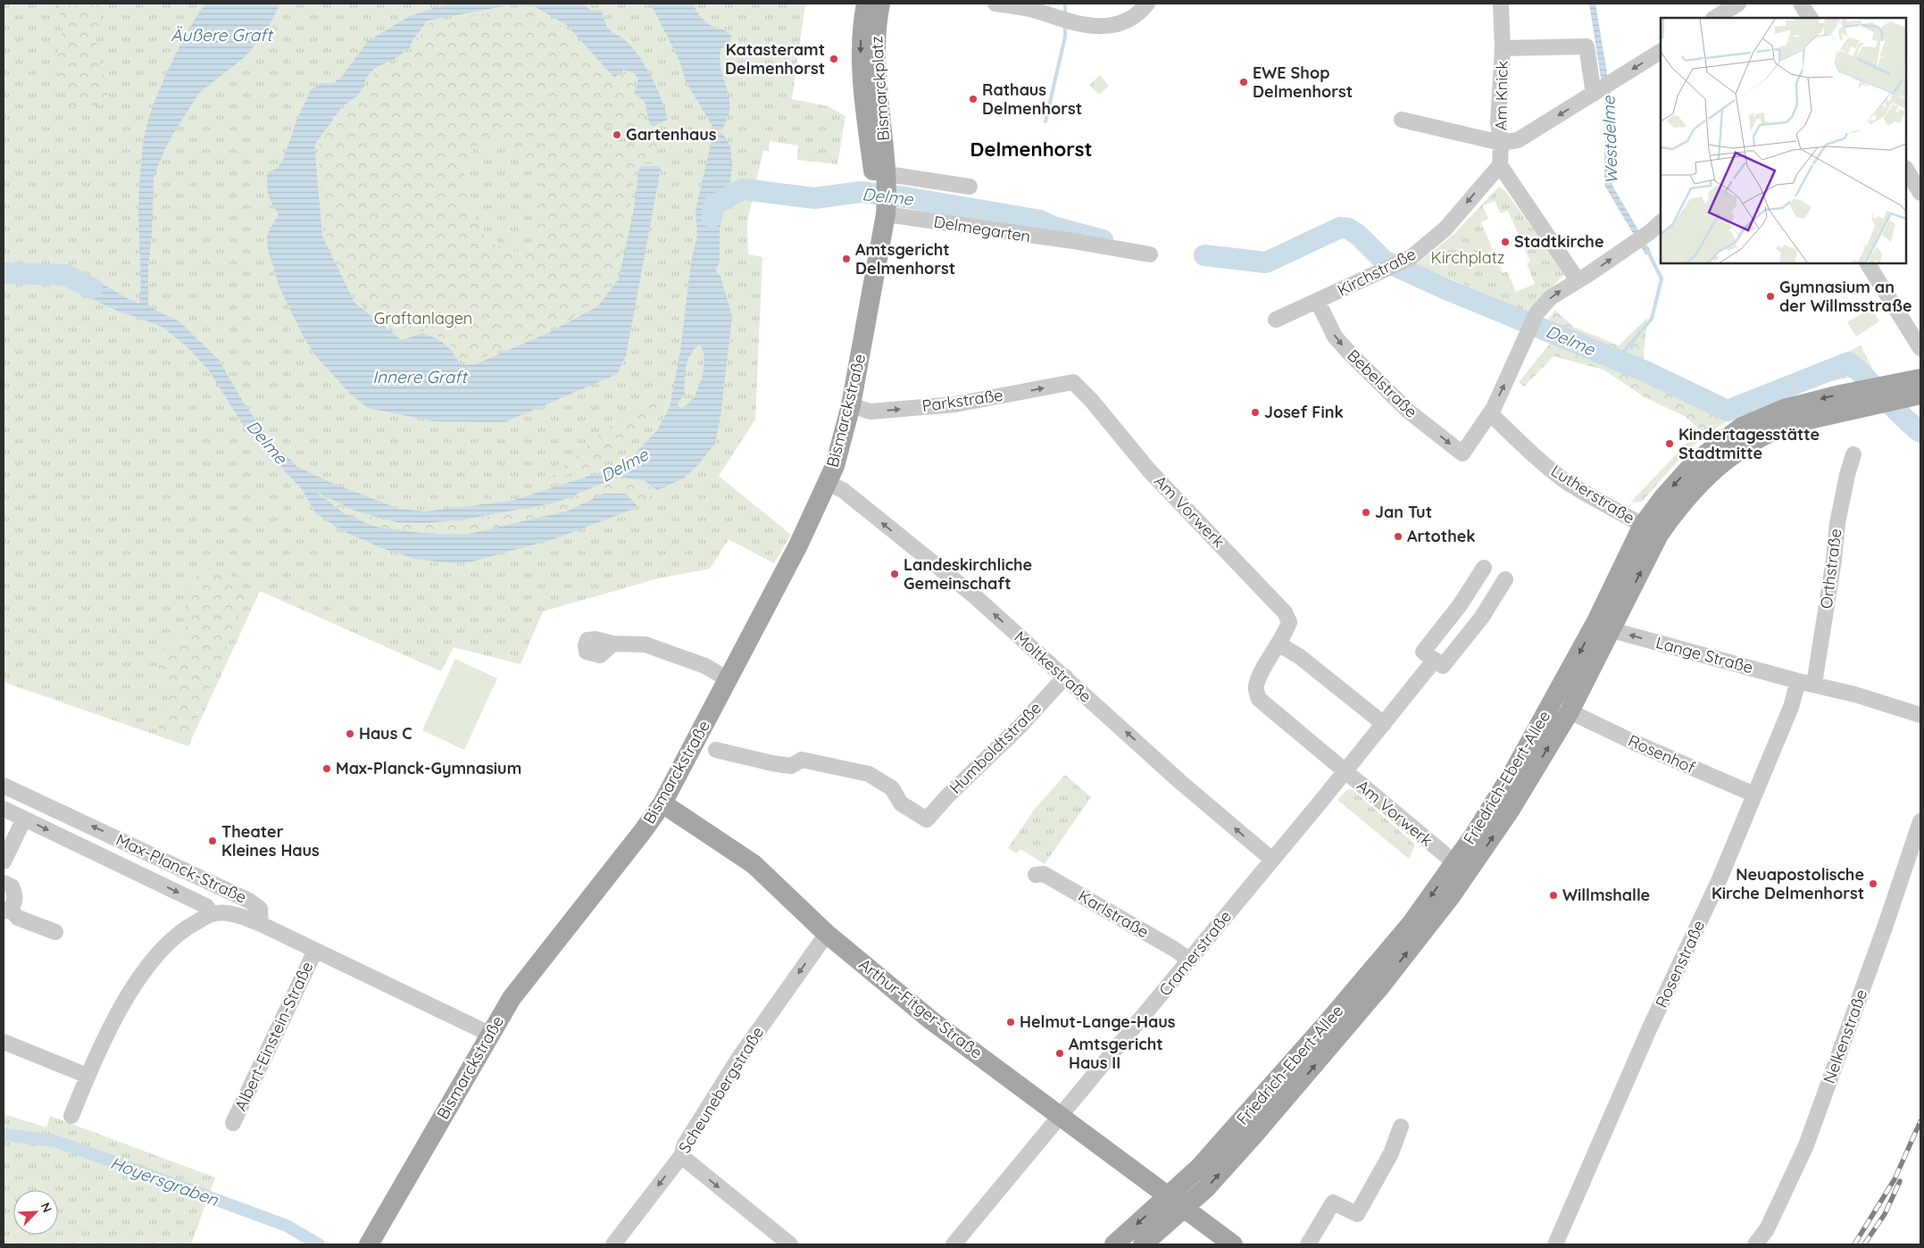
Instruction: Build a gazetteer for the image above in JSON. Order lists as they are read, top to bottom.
{
  "streets": {
    "main road": [
      "Bismarckplatz",
      "Bismarckstraße",
      "Friedrich-Ebert-Allee",
      "Arthur-Fitger-Straße"
    ],
    "street": [
      "Am Knick",
      "Delmegarten",
      "Kirchstraße",
      "Bebelstraße",
      "Parkstraße",
      "Lutherstraße",
      "Am Vorwerk",
      "Orthstraße",
      "Lange Straße",
      "Moltkestraße",
      "Humboldtstraße",
      "Rosenhof",
      "Max-Planck-Straße",
      "Karlstraße",
      "Cramerstraße",
      "Rosenstraße",
      "Albert-Einstein-Straße",
      "Nelkenstraße",
      "Scheunebergstraße"
    ]
  },
  "crossings": [
    ["Bismarckplatz", "Delmegarten"],
    ["Bismarckplatz", "Bismarckstraße"],
    ["Delmegarten", "Bismarckstraße"],
    ["Kirchstraße", "Bebelstraße"],
    ["Bebelstraße", "Lutherstraße"],
    ["Parkstraße", "Bismarckstraße"],
    ["Parkstraße", "Am Vorwerk"],
    ["Bismarckstraße", "Moltkestraße"],
    ["Bismarckstraße", "Arthur-Fitger-Straße"],
    ["Lutherstraße", "Friedrich-Ebert-Allee"],
    ["Am Vorwerk", "Friedrich-Ebert-Allee"],
    ["Am Vorwerk", "Cramerstraße"],
    ["Orthstraße", "Lange Straße"],
    ["Lange Straße", "Friedrich-Ebert-Allee"],
    ["Lange Straße", "Rosenstraße"],
    ["Moltkestraße", "Humboldtstraße"],
    ["Moltkestraße", "Cramerstraße"],
    ["Rosenhof", "Friedrich-Ebert-Allee"],
    ["Rosenhof", "Rosenstraße"],
    ["Friedrich-Ebert-Allee", "Arthur-Fitger-Straße"],
    ["Karlstraße", "Cramerstraße"],
    ["Cramerstraße", "Arthur-Fitger-Straße"],
    ["Arthur-Fitger-Straße", "Scheunebergstraße"]
  ],
  "one_way": [
    "Parkstraße",
    "Lange Straße",
    "Moltkestraße",
    "Scheunebergstraße"
  ],
  "districts": ["Delmenhorst"],
  "water": [
    "Äußere Graft",
    "Westdelme",
    "Delme",
    "Innere Graft",
    "Hoyersgraben"
  ],
  "parks": ["Kirchplatz", "Graftanlagen"],
  "places": [
    "Katasteramt Delmenhorst",
    "EWE Shop Delmenhorst",
    "Rathaus Delmenhorst",
    "Gartenhaus",
    "Stadtkirche",
    "Amtsgericht Delmenhorst",
    "Gymnasium an der Willmsstraße",
    "Josef Fink",
    "Kindertagesstätte Stadtmitte",
    "Jan Tut",
    "Artothek",
    "Landeskirchliche Gemeinschaft",
    "Haus C",
    "Max-Planck-Gymnasium",
    "Theater Kleines Haus",
    "Neuapostolische Kirche Delmenhorst",
    "Willmshalle",
    "Helmut-Lange-Haus",
    "Amtsgericht Haus II"
  ],
  "north": "top right"
}
